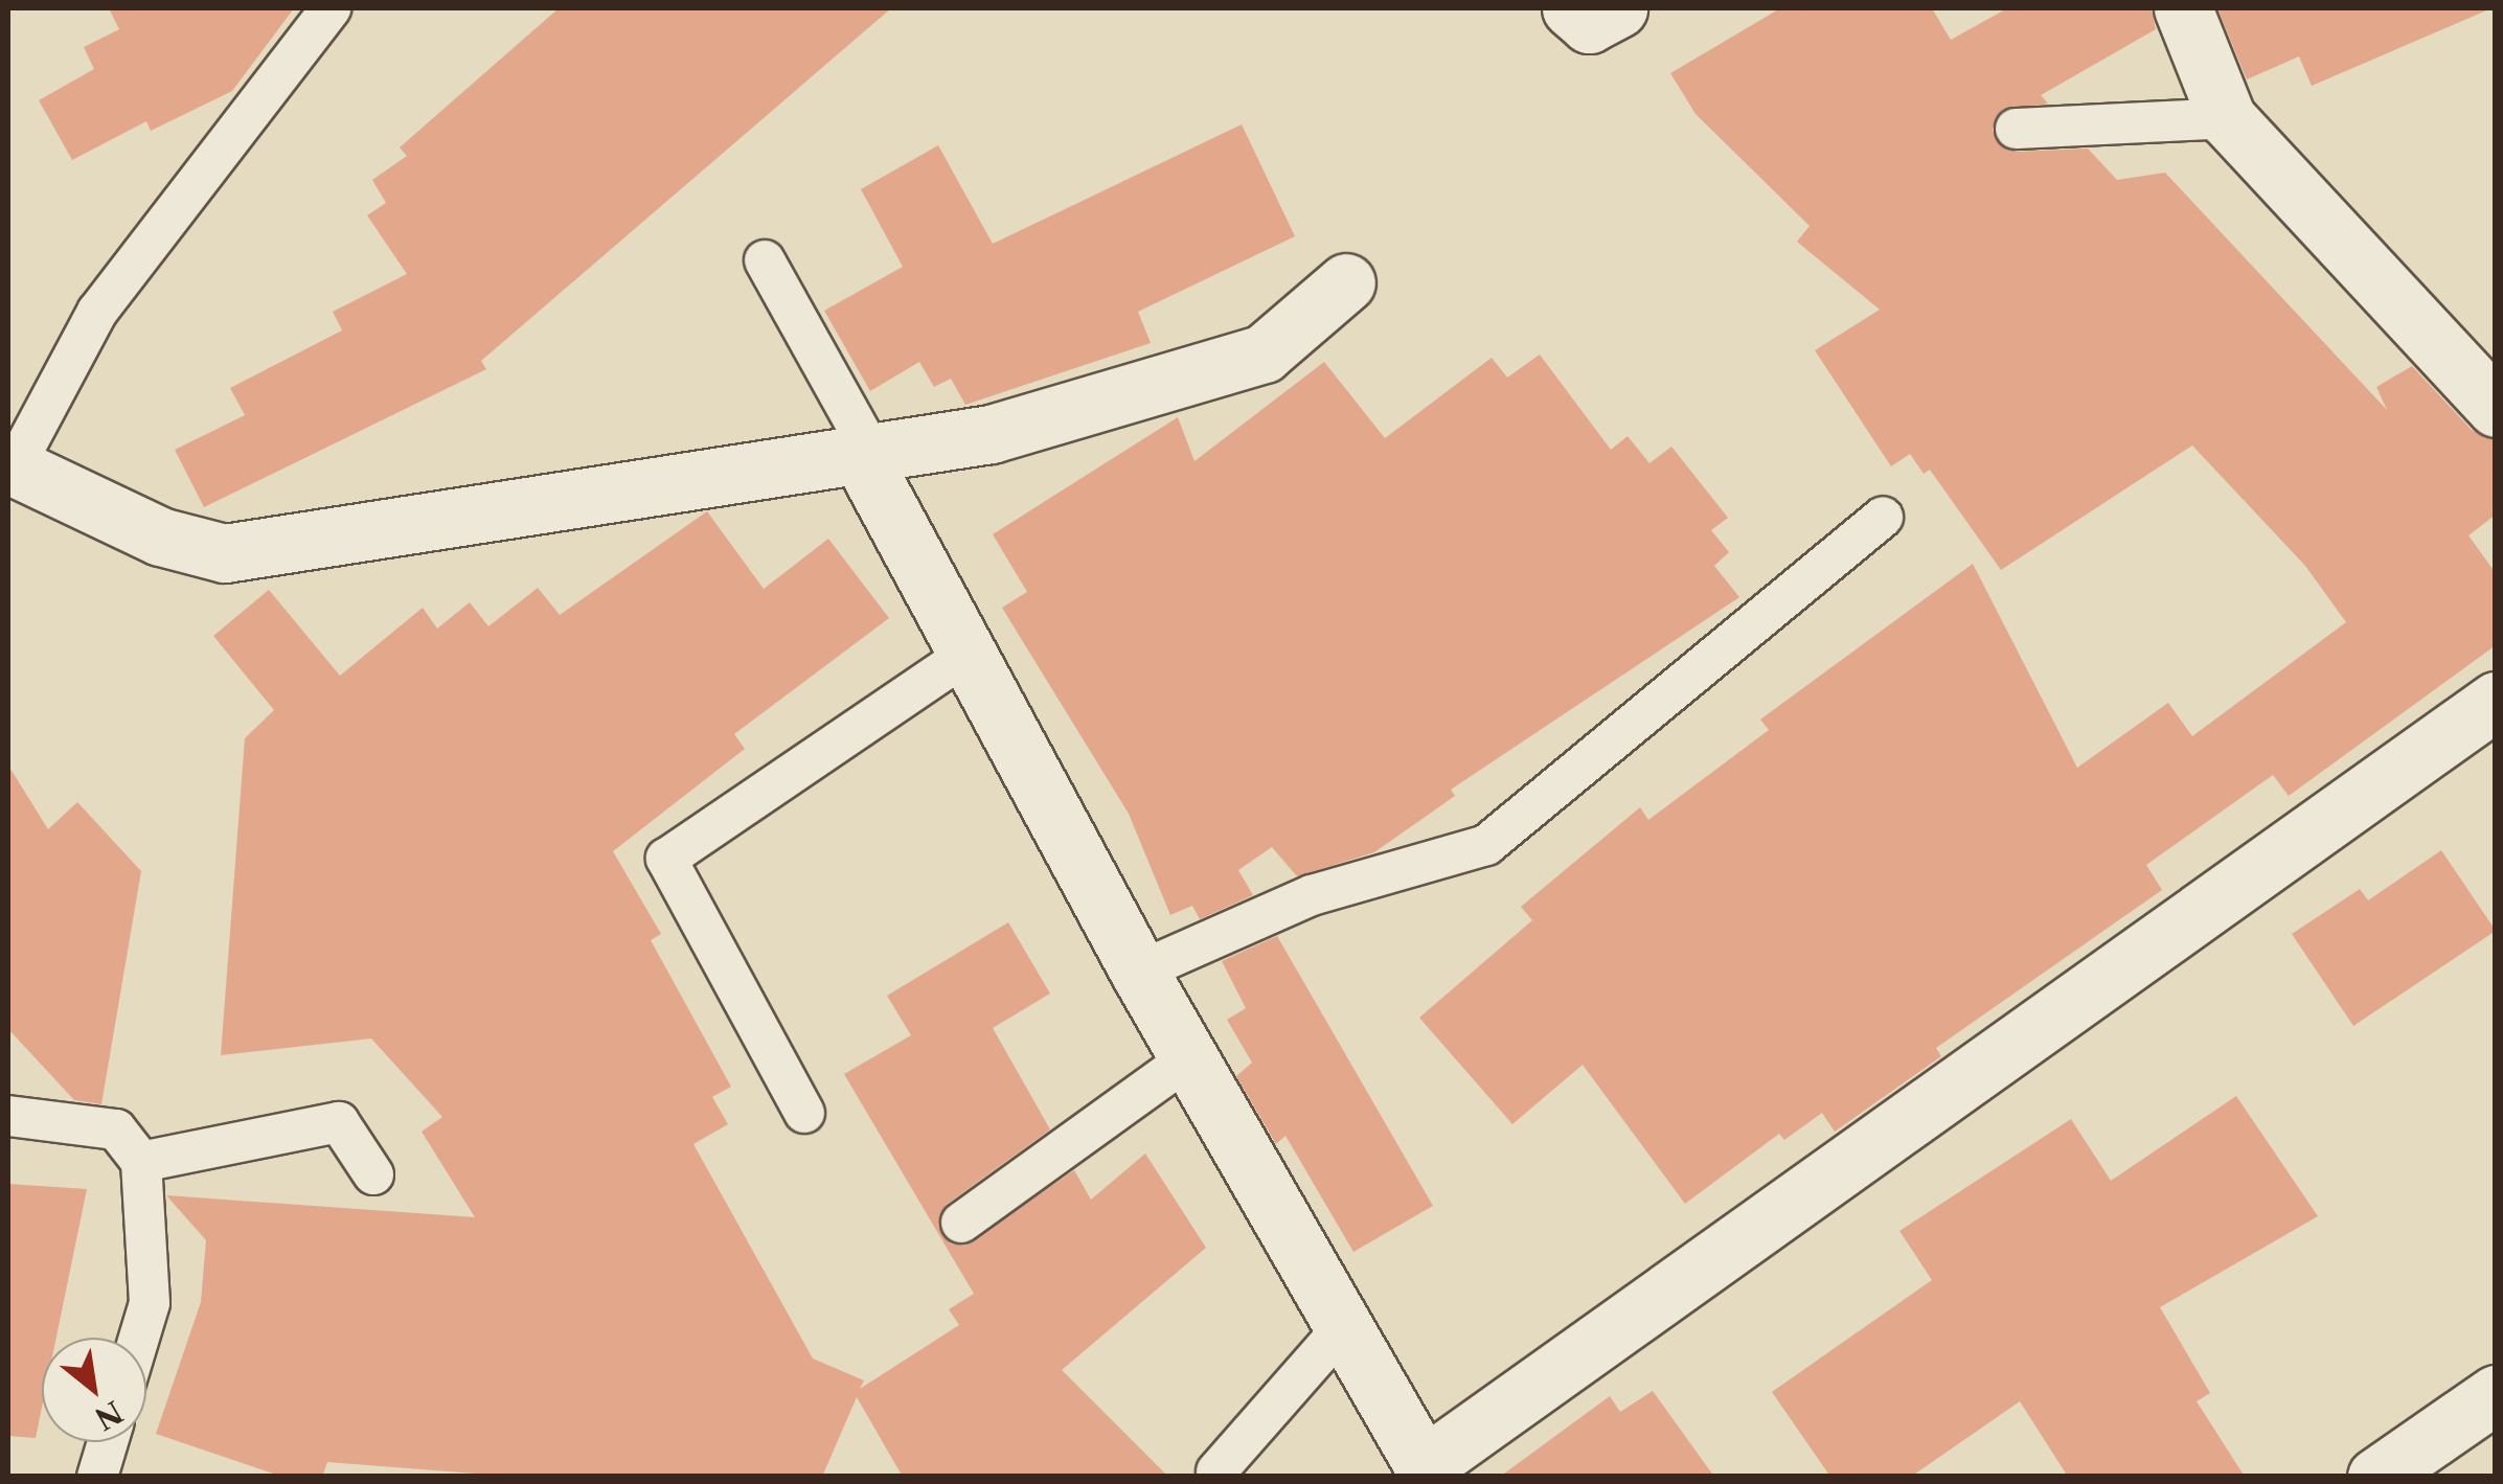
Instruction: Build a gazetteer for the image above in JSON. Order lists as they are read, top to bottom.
{
  "north": "bottom right"
}
